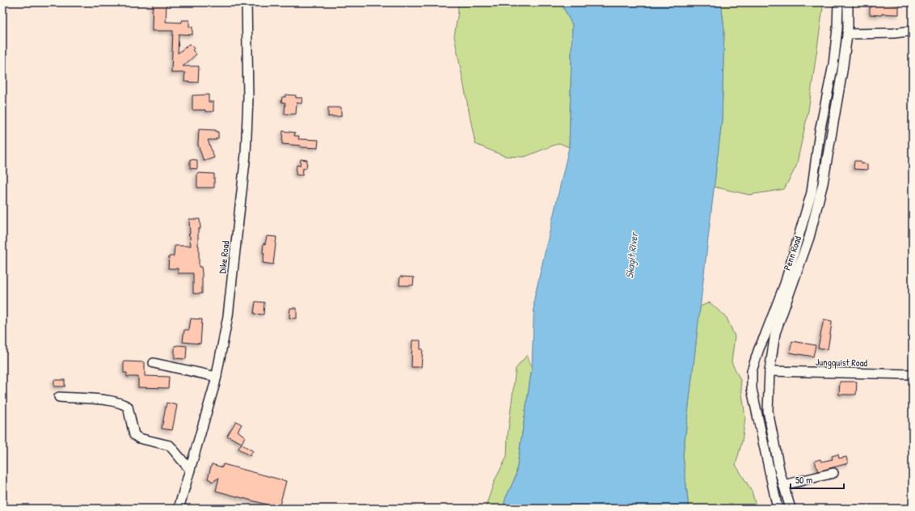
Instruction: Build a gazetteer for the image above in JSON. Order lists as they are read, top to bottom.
{
  "streets": {
    "street": ["Penn Road", "Dike Road", "Jungquist Road"]
  },
  "crossings": [
    ["Penn Road", "Jungquist Road"]
  ],
  "water": ["Skagit River"],
  "scale_bar": "50 m"
}
